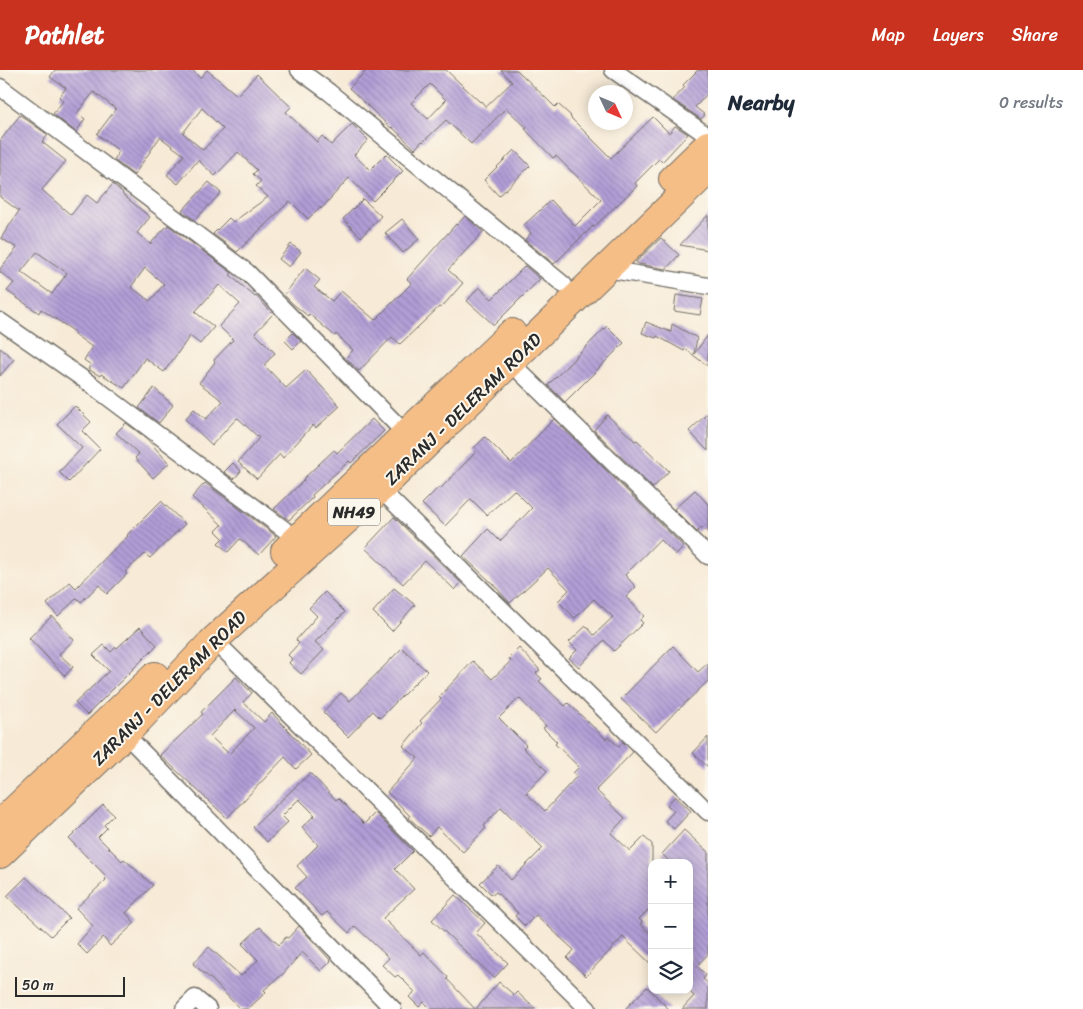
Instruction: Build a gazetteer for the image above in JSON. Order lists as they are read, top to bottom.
{
  "streets": {
    "highway": ["ZARANJ - DELERAM ROAD", "NH49"]
  },
  "scale_bar": "50 m",
  "north": "bottom right",
  "page": {
    "header": "Pathlet",
    "nav": ["Map", "Layers", "Share"],
    "heading": ["Nearby", "0 results"],
    "map_buttons": ["+", "−"],
    "scale": "50 m"
  }
}
